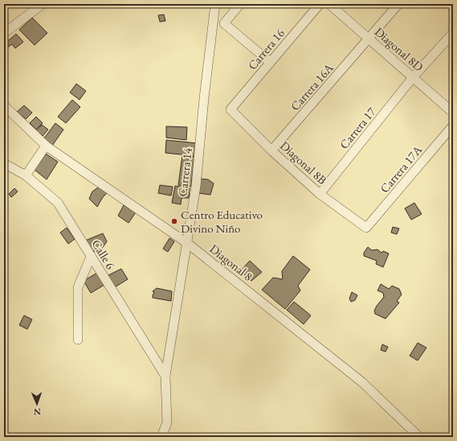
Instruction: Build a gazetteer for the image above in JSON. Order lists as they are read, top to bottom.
{
  "streets": {
    "street": [
      "Carrera 16",
      "Diagonal 8D",
      "Carrera 16A",
      "Carrera 17",
      "Diagonal 8B",
      "Carrera 17A",
      "Carrera 14",
      "Calle 6",
      "Diagonal 8"
    ]
  },
  "crossings": [
    ["Carrera 16", "Diagonal 8B"],
    ["Diagonal 8D", "Carrera 16A"],
    ["Diagonal 8D", "Carrera 17"],
    ["Carrera 16A", "Diagonal 8B"],
    ["Carrera 17", "Diagonal 8B"],
    ["Diagonal 8B", "Carrera 17A"],
    ["Carrera 14", "Calle 6"],
    ["Carrera 14", "Diagonal 8"]
  ],
  "places": ["Centro Educativo Divino Niño"],
  "north": "bottom"
}
